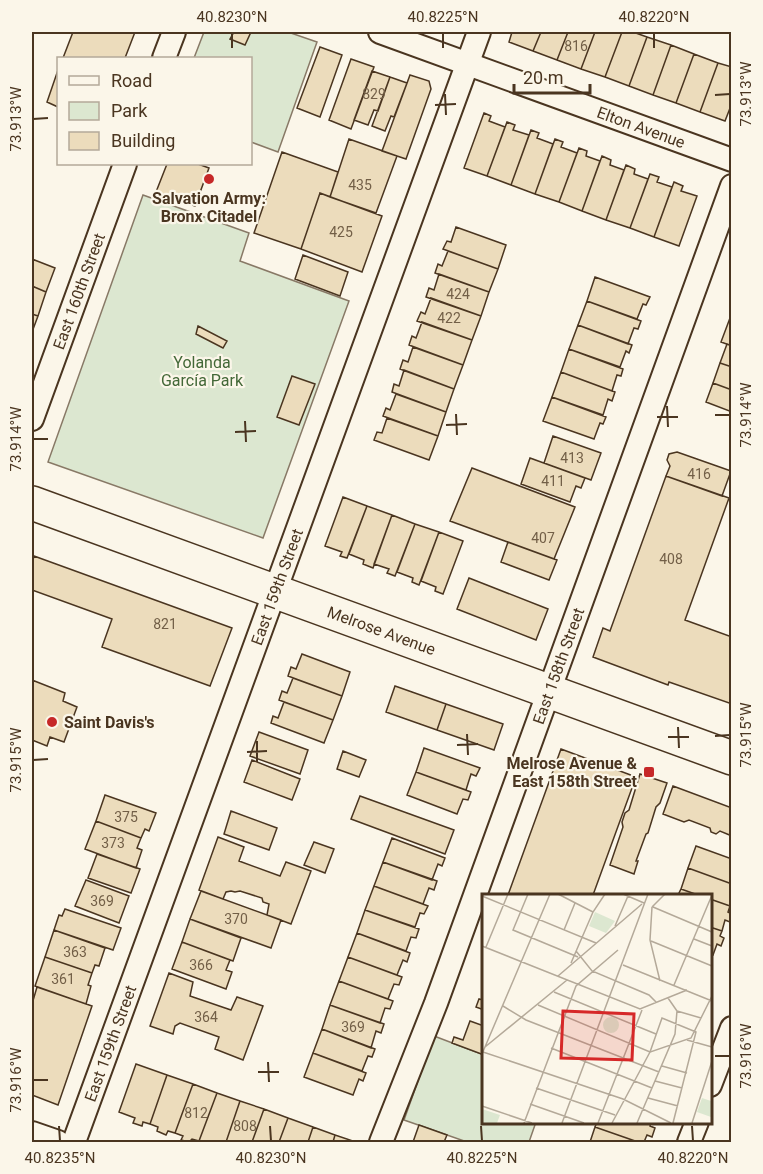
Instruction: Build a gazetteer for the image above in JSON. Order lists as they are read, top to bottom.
{
  "streets": {
    "main road": ["Melrose Avenue"],
    "street": [
      "Elton Avenue",
      "East 160th Street",
      "East 159th Street",
      "East 158th Street"
    ]
  },
  "crossings": [
    ["Elton Avenue", "East 159th Street"],
    ["East 159th Street", "Melrose Avenue"],
    ["Melrose Avenue", "East 158th Street"]
  ],
  "parks": ["Yolanda García Park"],
  "places": {
    "other": ["Salvation Army: Bronx Citadel", "Saint Davis's"],
    "transit": ["Melrose Avenue & East 158th Street"]
  },
  "house_numbers": [
    "816",
    "829",
    "435",
    "425",
    "424",
    "422",
    "413",
    "416",
    "411",
    "407",
    "408",
    "821",
    "375",
    "373",
    "369",
    "370",
    "363",
    "366",
    "361",
    "364",
    "369",
    "812",
    "808"
  ],
  "legend": ["Road", "Park", "Building"],
  "scale_bar": "20 m",
  "coordinates": [
    "40.8230°N",
    "40.8225°N",
    "40.8220°N",
    "73.913°W",
    "73.914°W",
    "73.915°W",
    "73.916°W",
    "40.8235°N"
  ]
}
